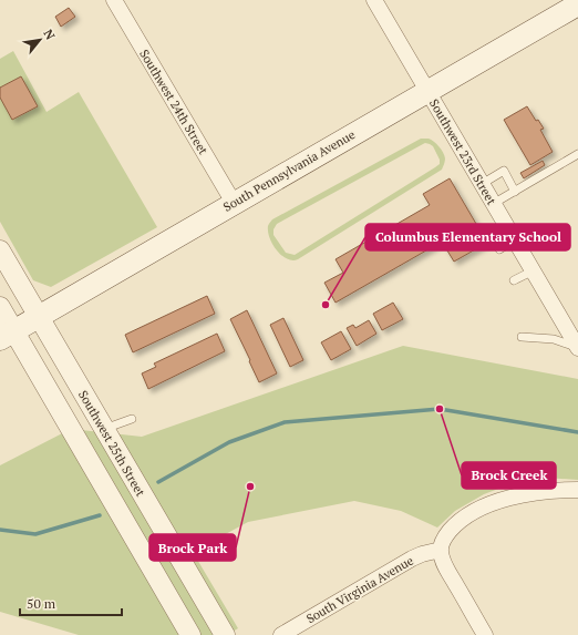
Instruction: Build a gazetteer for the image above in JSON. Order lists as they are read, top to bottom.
{
  "streets": {
    "main road": ["South Pennsylvania Avenue"],
    "street": [
      "Southwest 24th Street",
      "Southwest 23rd Street",
      "Southwest 25th Street",
      "South Virginia Avenue"
    ]
  },
  "crossings": [
    ["Southwest 24th Street", "South Pennsylvania Avenue"],
    ["Southwest 23rd Street", "South Pennsylvania Avenue"],
    ["South Pennsylvania Avenue", "Southwest 25th Street"]
  ],
  "places": ["Columbus Elementary School", "Brock Creek", "Brock Park"],
  "scale_bar": "50 m",
  "north": "top right"
}
